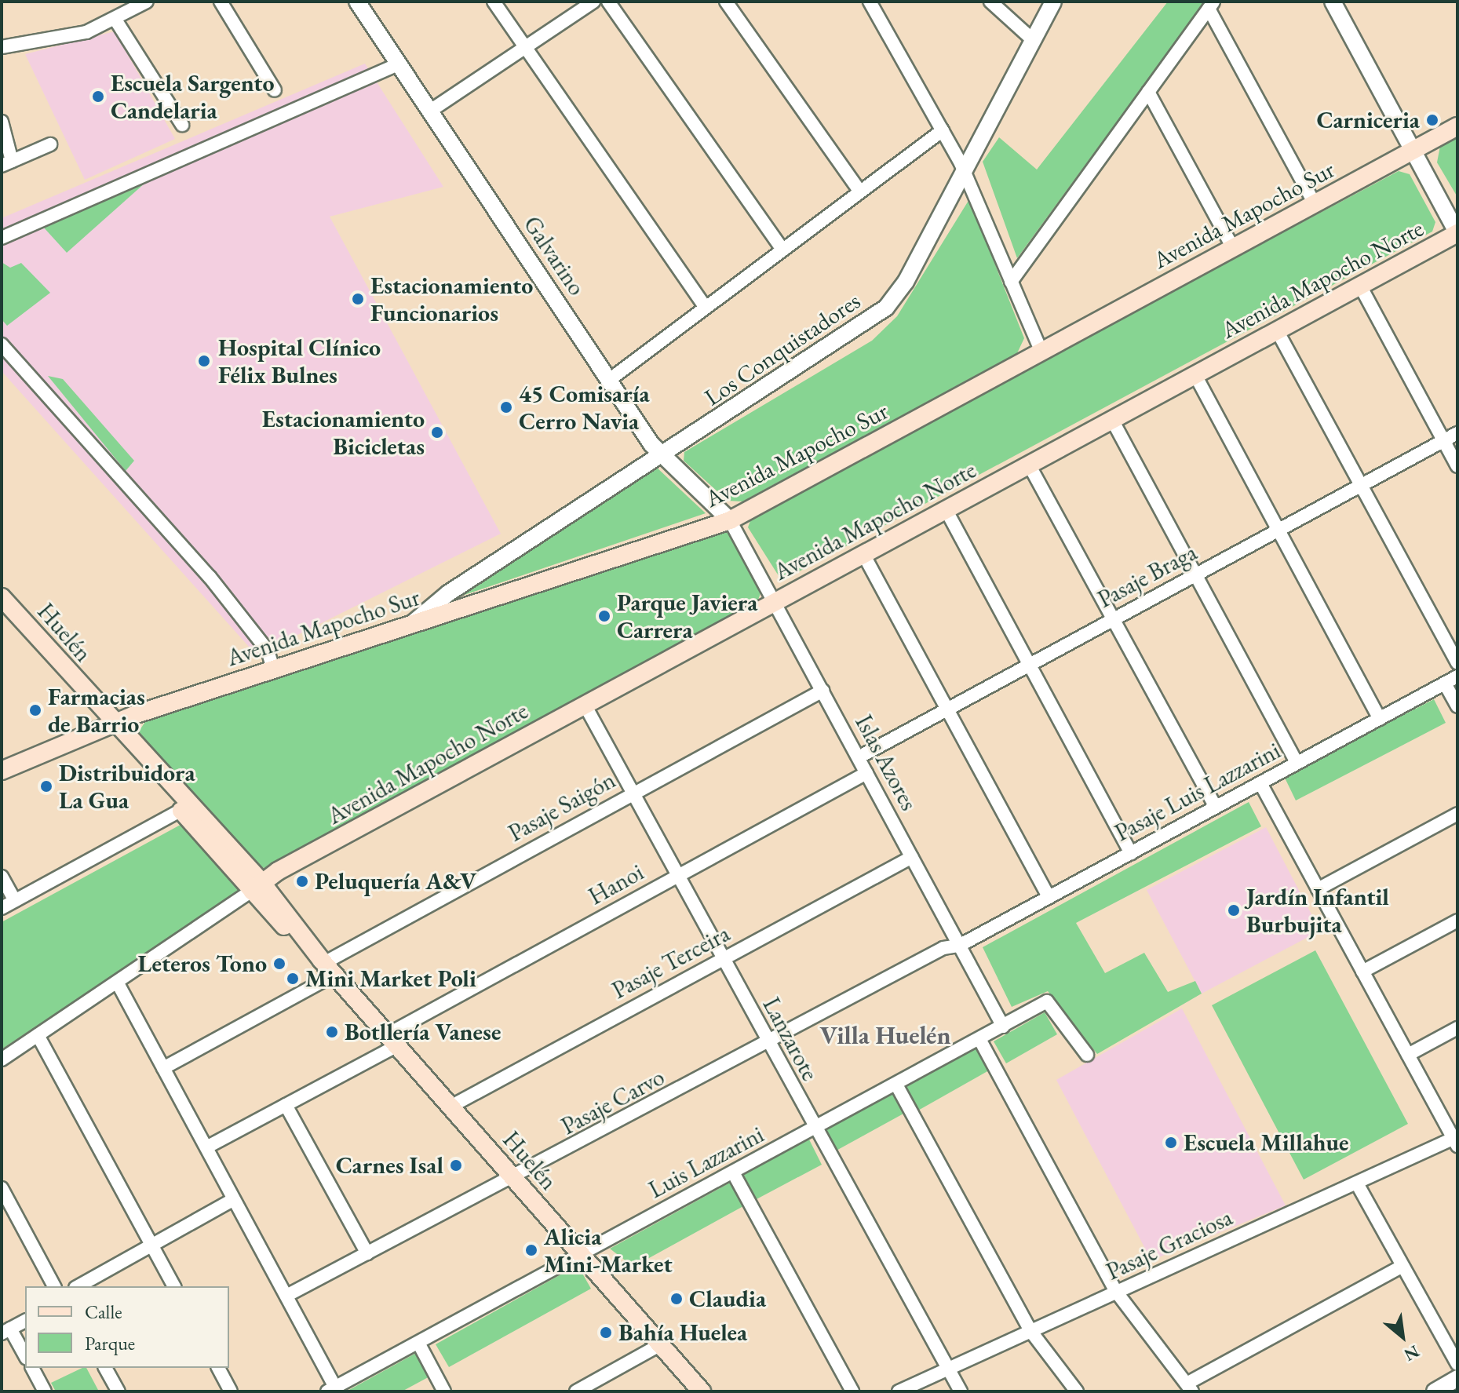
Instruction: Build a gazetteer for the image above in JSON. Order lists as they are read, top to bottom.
{
  "streets": {
    "main road": ["Avenida Mapocho Sur", "Avenida Mapocho Norte", "Huelén"],
    "street": [
      "Galvarino",
      "Los Conquistadores",
      "Pasaje Braga",
      "Islas Azores",
      "Pasaje Luis Lazzarini",
      "Pasaje Saigón",
      "Hanoi",
      "Pasaje Terceira",
      "Lanzarote",
      "Pasaje Carvo",
      "Luis Lazzarini",
      "Pasaje Graciosa"
    ]
  },
  "crossings": [
    ["Avenida Mapocho Sur", "Galvarino"],
    ["Avenida Mapocho Sur", "Los Conquistadores"],
    ["Avenida Mapocho Sur", "Huelén"],
    ["Avenida Mapocho Sur", "Islas Azores"],
    ["Galvarino", "Los Conquistadores"],
    ["Galvarino", "Islas Azores"],
    ["Avenida Mapocho Norte", "Huelén"],
    ["Avenida Mapocho Norte", "Islas Azores"],
    ["Avenida Mapocho Norte", "Lanzarote"],
    ["Pasaje Braga", "Islas Azores"],
    ["Huelén", "Pasaje Saigón"],
    ["Huelén", "Hanoi"],
    ["Huelén", "Pasaje Terceira"],
    ["Huelén", "Pasaje Carvo"],
    ["Huelén", "Luis Lazzarini"],
    ["Islas Azores", "Pasaje Luis Lazzarini"],
    ["Islas Azores", "Pasaje Saigón"],
    ["Islas Azores", "Hanoi"],
    ["Islas Azores", "Pasaje Terceira"],
    ["Islas Azores", "Pasaje Carvo"],
    ["Islas Azores", "Luis Lazzarini"],
    ["Pasaje Luis Lazzarini", "Pasaje Carvo"],
    ["Pasaje Saigón", "Lanzarote"],
    ["Hanoi", "Lanzarote"],
    ["Pasaje Terceira", "Lanzarote"],
    ["Lanzarote", "Pasaje Carvo"],
    ["Lanzarote", "Luis Lazzarini"],
    ["Lanzarote", "Pasaje Graciosa"]
  ],
  "districts": ["Villa Huelén"],
  "places": [
    "Escuela Sargento Candelaria",
    "Carniceria",
    "Estacionamiento Funcionarios",
    "Hospital Clínico Félix Bulnes",
    "45 Comisaría Cerro Navia",
    "Estacionamiento Bicicletas",
    "Parque Javiera Carrera",
    "Farmacias de Barrio",
    "Distribuidora La Gua",
    "Peluquería A&V",
    "Jardín Infantil Burbujita",
    "Leteros Tono",
    "Mini Market Poli",
    "Botllería Vanese",
    "Escuela Millahue",
    "Carnes Isal",
    "Alicia Mini-Market",
    "Claudia",
    "Bahía Huelea"
  ],
  "legend": ["Calle", "Parque"],
  "north": "bottom right"
}
